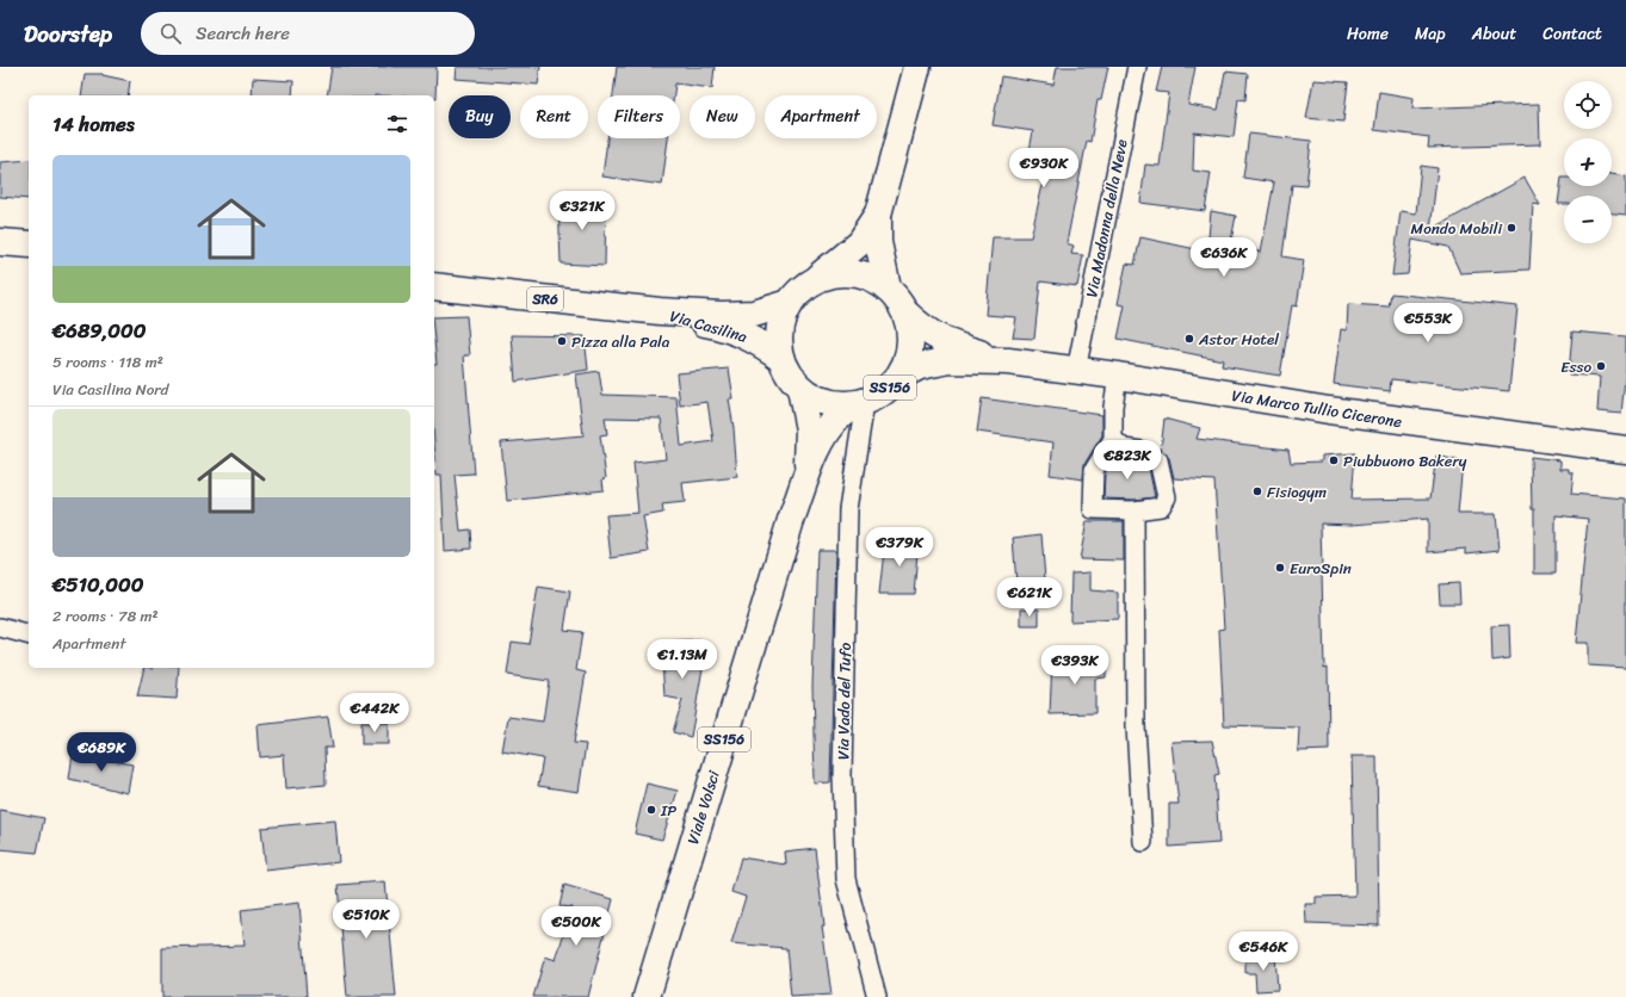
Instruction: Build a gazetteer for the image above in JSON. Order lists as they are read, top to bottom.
{
  "streets": {
    "main road": [
      "SR6",
      "Via Casilina",
      "SS156",
      "Via Marco Tullio Cicerone",
      "Viale Volsci"
    ],
    "street": ["Via Madonna della Neve", "Via Vado del Tufo"]
  },
  "crossings": [
    ["Via Madonna della Neve", "Via Marco Tullio Cicerone"],
    ["Via Casilina", "SS156"],
    ["Via Casilina", "Via Marco Tullio Cicerone"],
    ["Via Casilina", "Via Vado del Tufo"],
    ["Via Casilina", "Viale Volsci"],
    ["SS156", "Via Marco Tullio Cicerone"],
    ["SS156", "Via Vado del Tufo"],
    ["SS156", "Viale Volsci"],
    ["Via Marco Tullio Cicerone", "Via Vado del Tufo"],
    ["Via Marco Tullio Cicerone", "Viale Volsci"],
    ["Via Vado del Tufo", "Viale Volsci"]
  ],
  "places": [
    "Mondo Mobili",
    "Astor Hotel",
    "Pizza alla Pala",
    "Esso",
    "Piubbuono Bakery",
    "Fisiogym",
    "EuroSpin",
    "IP"
  ],
  "page": {
    "header": "Doorstep",
    "search": "Search here",
    "nav": [
      "Home",
      "Map",
      "About",
      "Contact"
    ],
    "map_buttons": ["+", "−"],
    "chip": [
      "Buy",
      "Rent",
      "Filters",
      "New",
      "Apartment"
    ],
    "heading": "14 homes",
    "price": [
      "€930K",
      "€321K",
      "€636K",
      "€553K",
      "€823K",
      "€379K",
      "€621K",
      "€1.13M",
      "€393K",
      "€442K",
      "€689K",
      "€510K",
      "€500K",
      "€546K"
    ],
    "list": [
      {
        "name": "€689,000",
        "note": "5 rooms · 118 m² · Via Casilina Nord"
      },
      {
        "name": "€510,000",
        "note": "2 rooms · 78 m² · Apartment"
      }
    ]
  }
}
